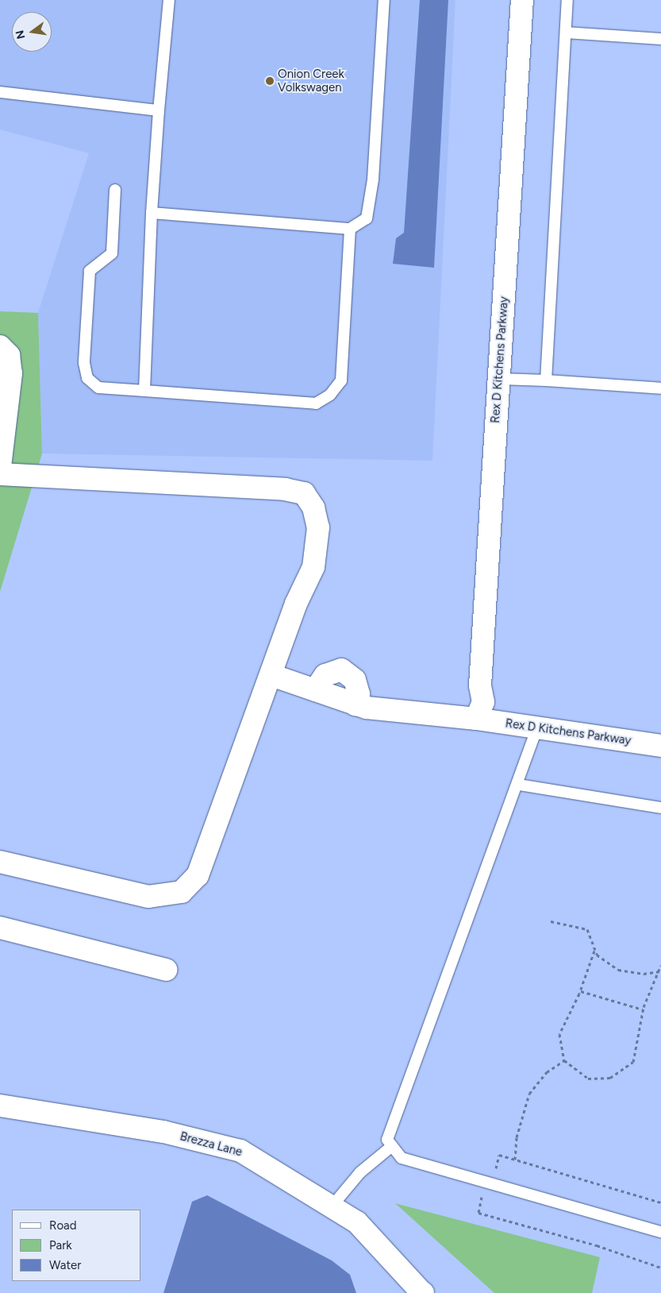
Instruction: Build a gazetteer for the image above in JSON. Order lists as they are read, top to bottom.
{
  "streets": {
    "street": ["Rex D Kitchens Parkway", "Brezza Lane"]
  },
  "places": ["Onion Creek Volkswagen"],
  "legend": ["Road", "Park", "Water"],
  "north": "left"
}
